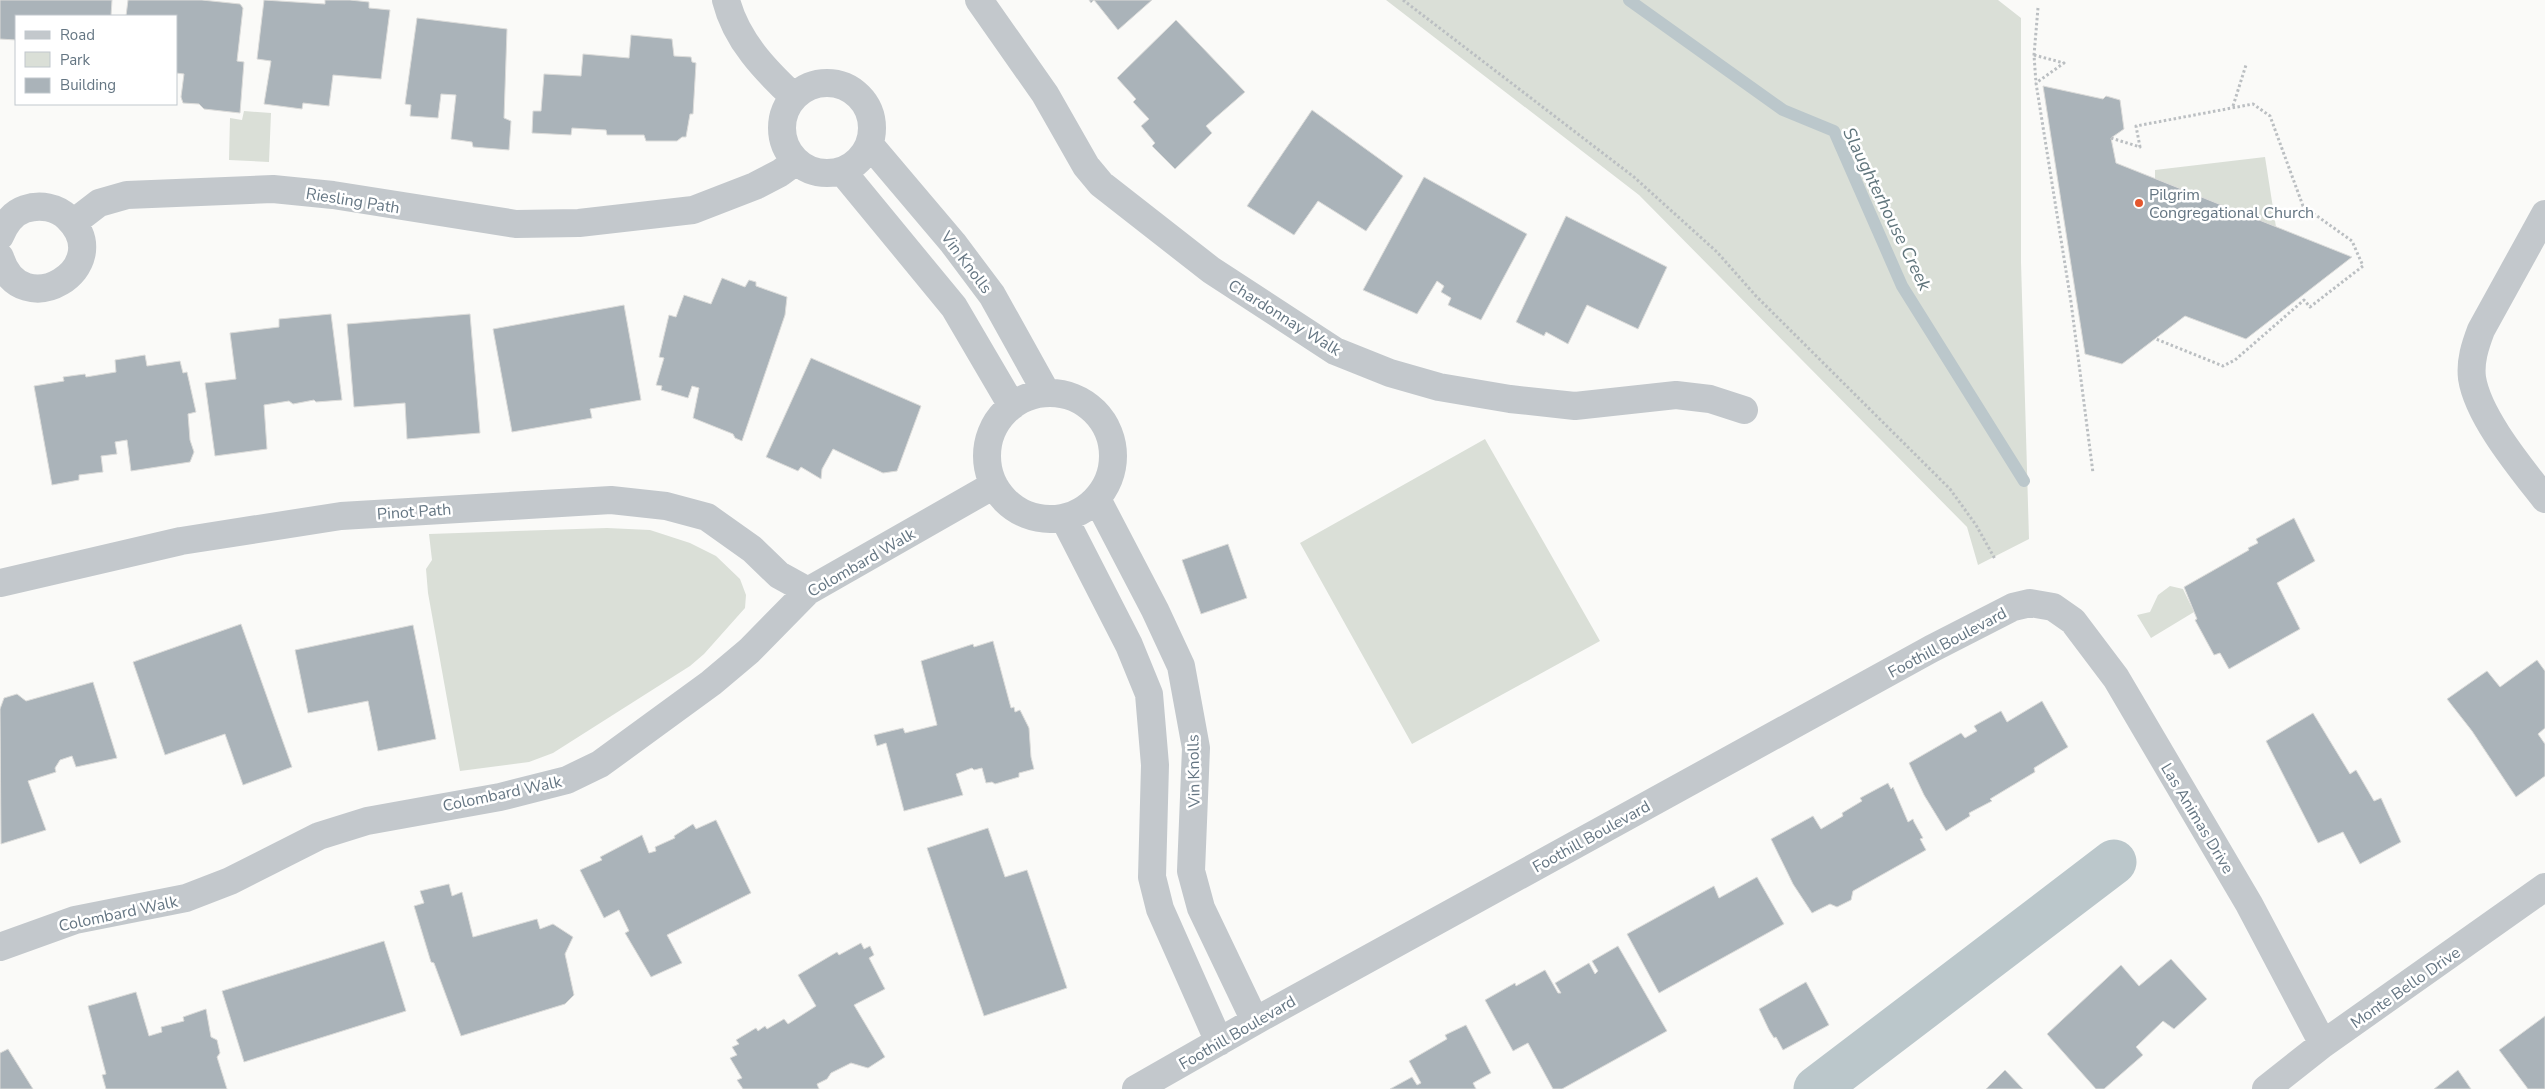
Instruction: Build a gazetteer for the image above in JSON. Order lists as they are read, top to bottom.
{
  "streets": {
    "street": [
      "Riesling Path",
      "Vin Knolls",
      "Chardonnay Walk",
      "Pinot Path",
      "Colombard Walk",
      "Foothill Boulevard",
      "Las Animas Drive",
      "Monte Bello Drive"
    ]
  },
  "crossings": [
    ["Riesling Path", "Vin Knolls"],
    ["Vin Knolls", "Colombard Walk"],
    ["Vin Knolls", "Foothill Boulevard"],
    ["Pinot Path", "Colombard Walk"],
    ["Foothill Boulevard", "Las Animas Drive"],
    ["Las Animas Drive", "Monte Bello Drive"]
  ],
  "water": ["Slaughterhouse Creek"],
  "places": ["Pilgrim Congregational Church"],
  "legend": ["Road", "Park", "Building"]
}
